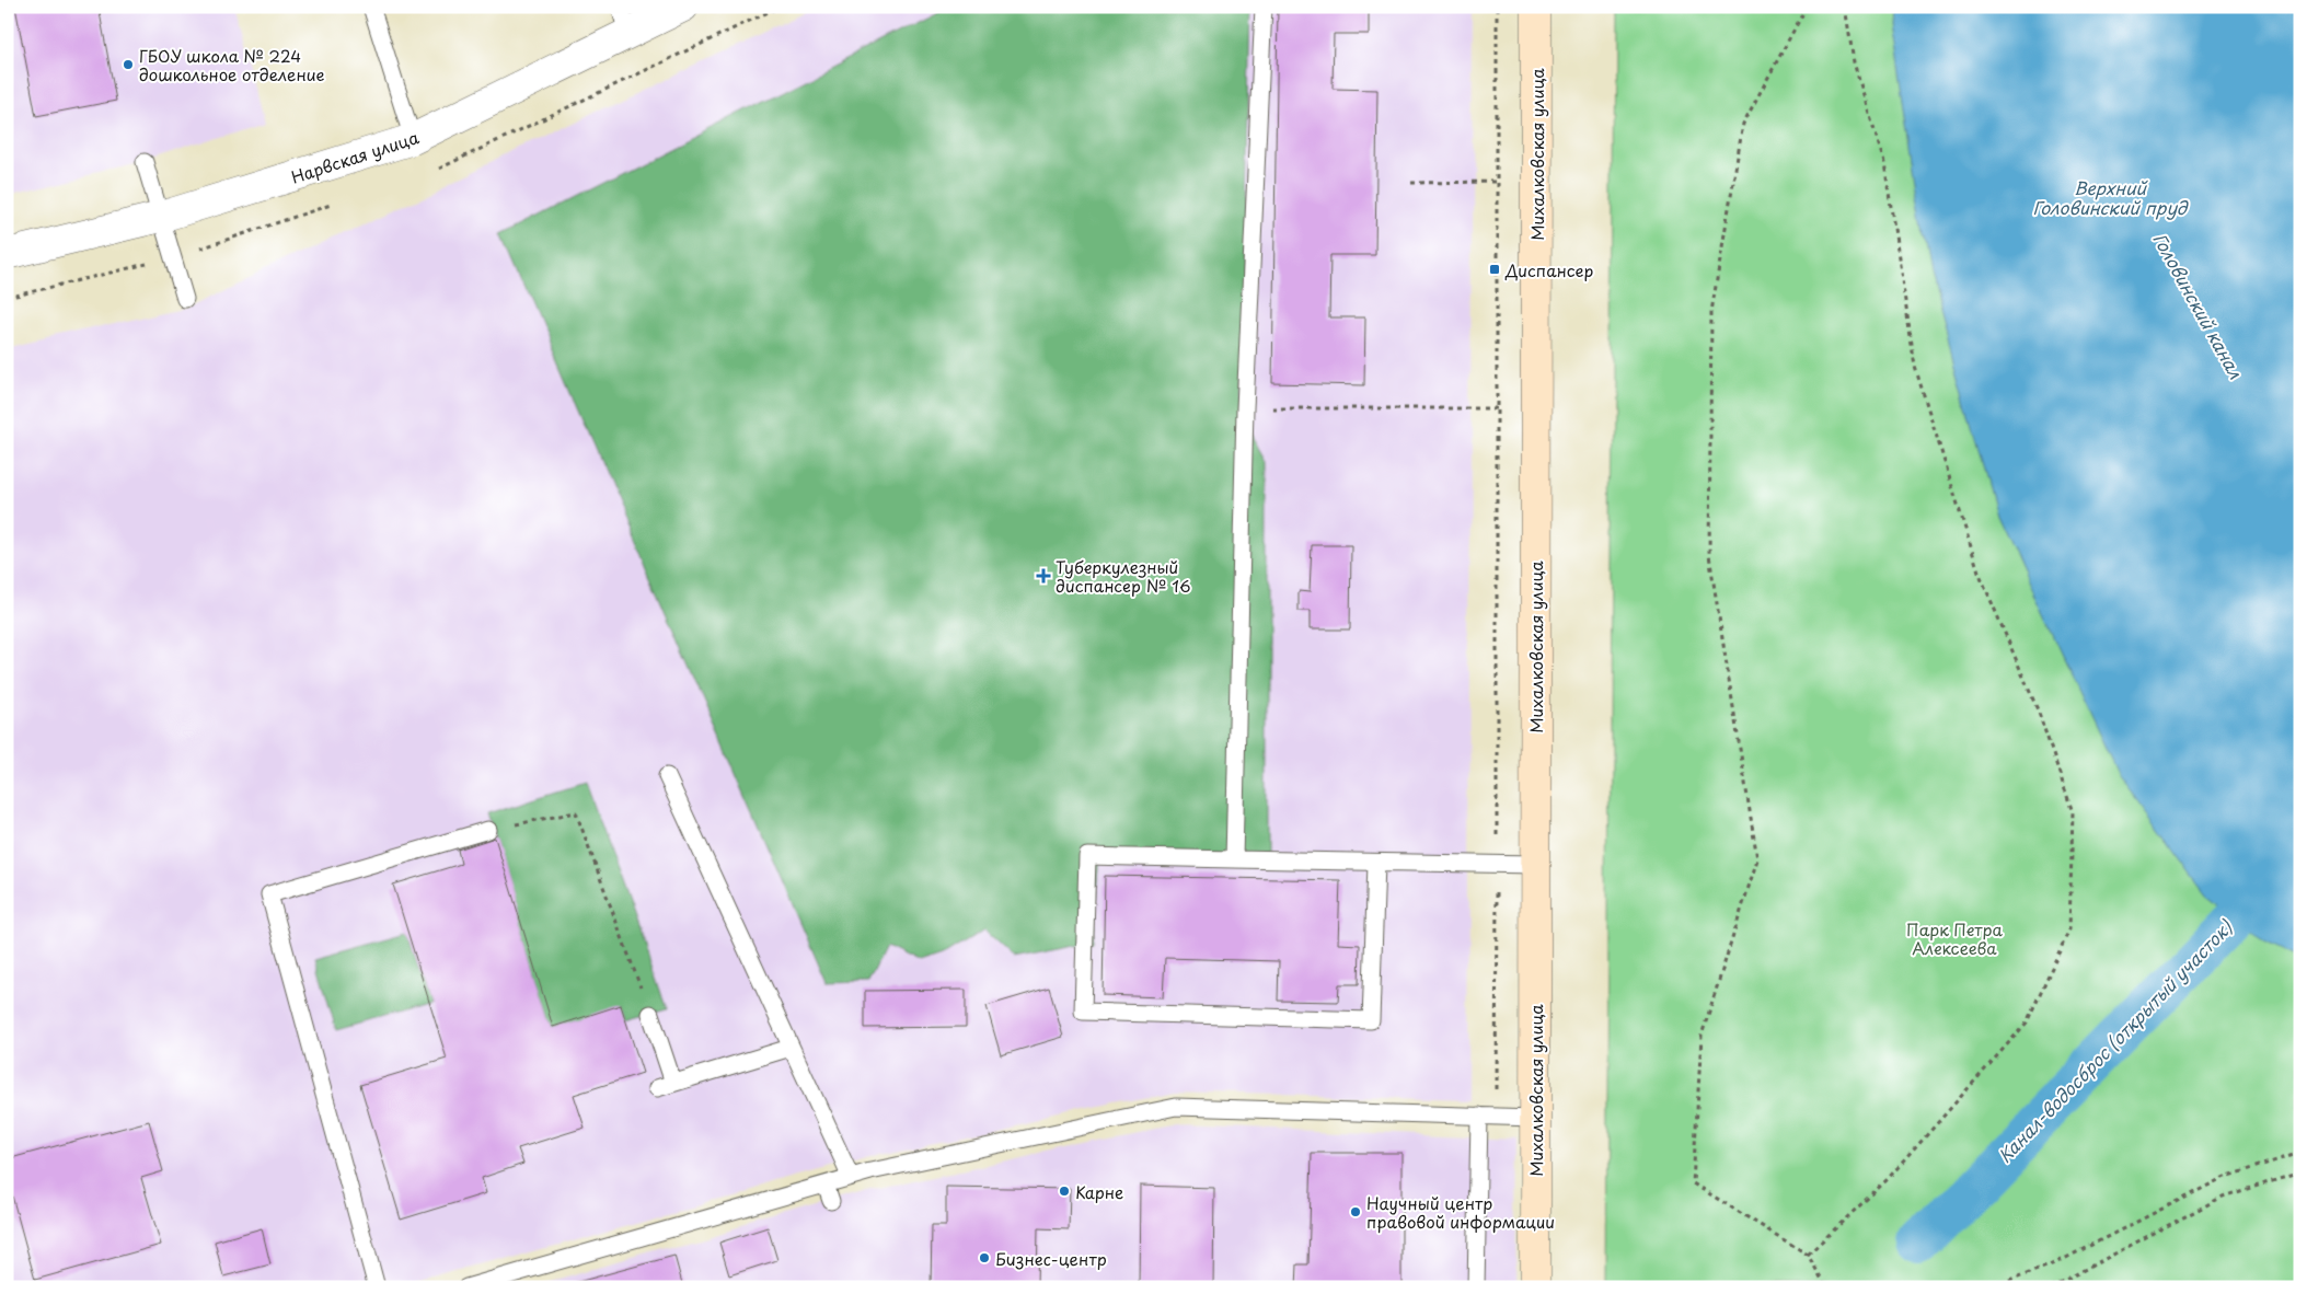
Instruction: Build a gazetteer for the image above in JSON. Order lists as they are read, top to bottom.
{
  "streets": {
    "street": ["Михалковская улица", "Нарвская улица"]
  },
  "water": ["Верхний Головинский пруд", "Головинский канал", "Канал-водосброс (открытый участок)"],
  "parks": ["Парк Петра Алексеева"],
  "places": {
    "other": [
      "ГБОУ школа № 224 дошкольное отделение",
      "Карне",
      "Научный центр правовой информации",
      "Бизнес-центр"
    ],
    "transit": ["Диспансер"],
    "health": ["Туберкулезный диспансер № 16"]
  }
}
